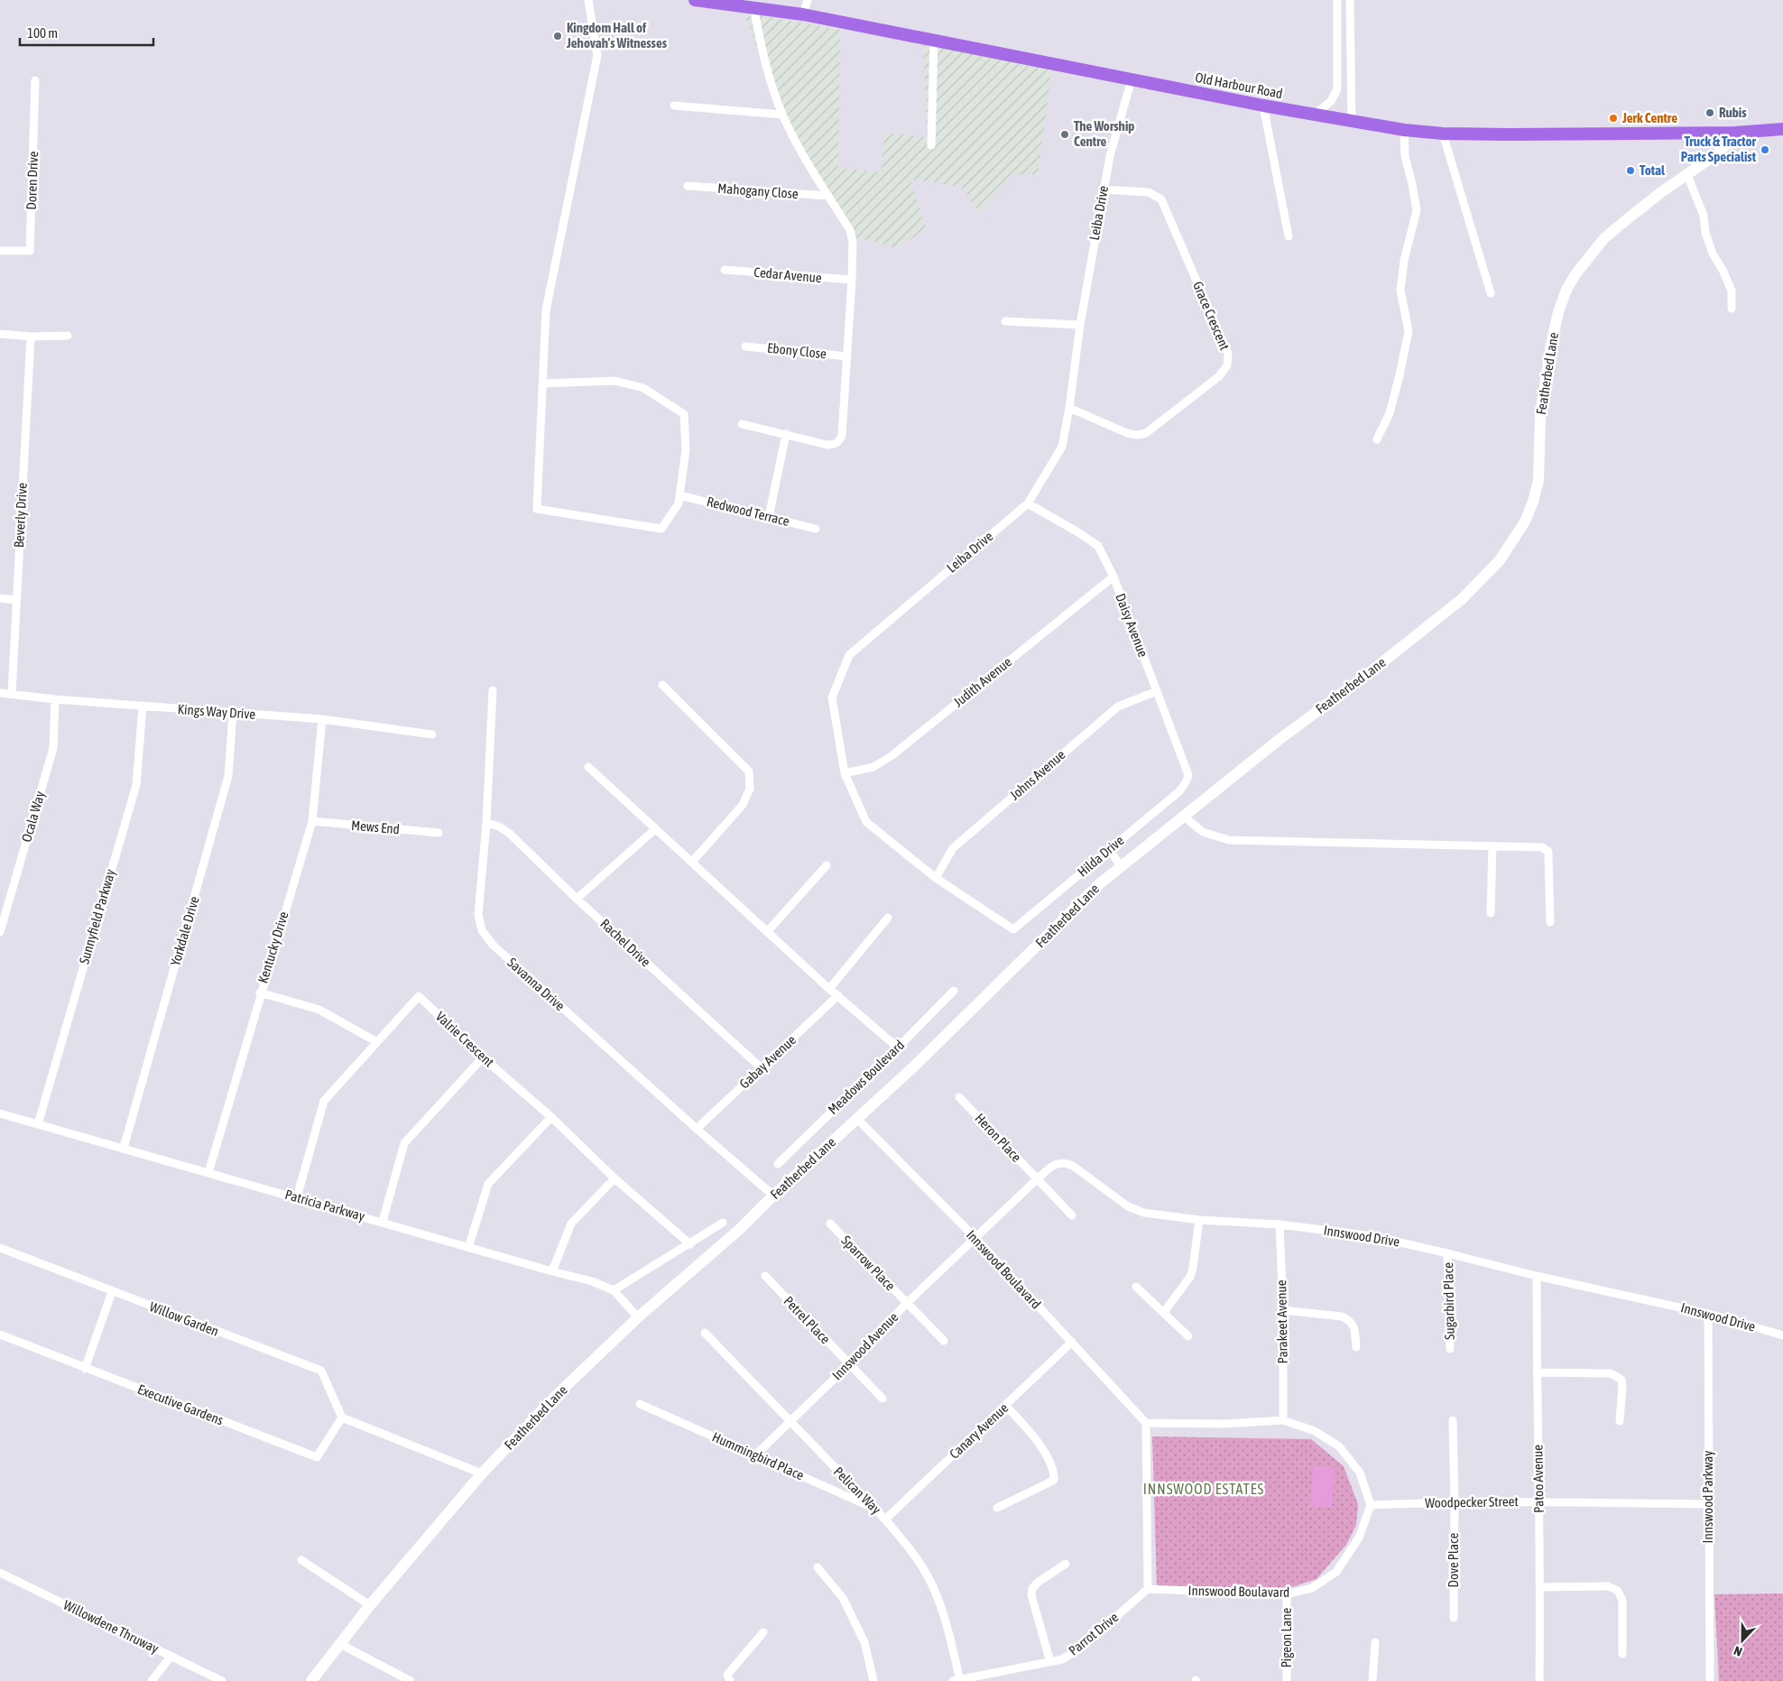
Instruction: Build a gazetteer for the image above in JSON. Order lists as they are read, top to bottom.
{
  "streets": {
    "main road": ["Old Harbour Road", "Featherbed Lane"],
    "street": [
      "Doren Drive",
      "Mahogany Close",
      "Leiba Drive",
      "Cedar Avenue",
      "Grace Crescent",
      "Ebony Close",
      "Redwood Terrace",
      "Beverly Drive",
      "Daisy Avenue",
      "Judith Avenue",
      "Kings Way Drive",
      "Johns Avenue",
      "Ocala Way",
      "Mews End",
      "Hilda Drive",
      "Sunnyfield Parkway",
      "Yorkdale Drive",
      "Rachel Drive",
      "Kentucky Drive",
      "Savanna Drive",
      "Valrie Crescent",
      "Gabay Avenue",
      "Meadows Boulevard",
      "Heron Place",
      "Patricia Parkway",
      "Innswood Drive",
      "Sparrow Place",
      "Innswood Boulavard",
      "Sugarbird Place",
      "Willow Garden",
      "Petrel Place",
      "Parakeet Avenue",
      "Innswood Avenue",
      "Executive Gardens",
      "Canary Avenue",
      "Hummingbird Place",
      "Patoo Avenue",
      "Pelican Way",
      "Innswood Parkway",
      "Woodpecker Street",
      "Dove Place",
      "Willowdene Thruway",
      "Parrot Drive",
      "Pigeon Lane"
    ]
  },
  "crossings": [
    ["Old Harbour Road", "Leiba Drive"],
    ["Old Harbour Road", "Featherbed Lane"],
    ["Leiba Drive", "Grace Crescent"],
    ["Leiba Drive", "Daisy Avenue"],
    ["Leiba Drive", "Judith Avenue"],
    ["Leiba Drive", "Johns Avenue"],
    ["Leiba Drive", "Hilda Drive"],
    ["Featherbed Lane", "Savanna Drive"],
    ["Featherbed Lane", "Patricia Parkway"],
    ["Featherbed Lane", "Innswood Boulavard"],
    ["Beverly Drive", "Kings Way Drive"],
    ["Daisy Avenue", "Judith Avenue"],
    ["Daisy Avenue", "Johns Avenue"],
    ["Daisy Avenue", "Hilda Drive"],
    ["Kings Way Drive", "Ocala Way"],
    ["Kings Way Drive", "Sunnyfield Parkway"],
    ["Kings Way Drive", "Yorkdale Drive"],
    ["Kings Way Drive", "Kentucky Drive"],
    ["Mews End", "Kentucky Drive"],
    ["Sunnyfield Parkway", "Patricia Parkway"],
    ["Yorkdale Drive", "Patricia Parkway"],
    ["Rachel Drive", "Savanna Drive"],
    ["Rachel Drive", "Gabay Avenue"],
    ["Kentucky Drive", "Patricia Parkway"],
    ["Savanna Drive", "Gabay Avenue"],
    ["Valrie Crescent", "Patricia Parkway"],
    ["Heron Place", "Innswood Drive"],
    ["Innswood Drive", "Innswood Boulavard"],
    ["Innswood Drive", "Sugarbird Place"],
    ["Innswood Drive", "Parakeet Avenue"],
    ["Innswood Drive", "Innswood Avenue"],
    ["Innswood Drive", "Patoo Avenue"],
    ["Innswood Drive", "Innswood Parkway"],
    ["Sparrow Place", "Innswood Avenue"],
    ["Innswood Boulavard", "Innswood Avenue"],
    ["Innswood Boulavard", "Canary Avenue"],
    ["Innswood Boulavard", "Woodpecker Street"],
    ["Innswood Boulavard", "Parrot Drive"],
    ["Innswood Boulavard", "Pigeon Lane"],
    ["Willow Garden", "Executive Gardens"],
    ["Petrel Place", "Innswood Avenue"],
    ["Innswood Avenue", "Hummingbird Place"],
    ["Innswood Avenue", "Pelican Way"],
    ["Canary Avenue", "Pelican Way"],
    ["Hummingbird Place", "Pelican Way"],
    ["Patoo Avenue", "Woodpecker Street"],
    ["Pelican Way", "Parrot Drive"],
    ["Innswood Parkway", "Woodpecker Street"],
    ["Woodpecker Street", "Dove Place"]
  ],
  "districts": ["INNSWOOD ESTATES"],
  "places": [
    "Kingdom Hall of Jehovah's Witnesses",
    "Rubis",
    "Jerk Centre",
    "The Worship Centre",
    "Truck & Tractor Parts Specialist",
    "Total"
  ],
  "scale_bar": "100 m",
  "north": "bottom"
}
